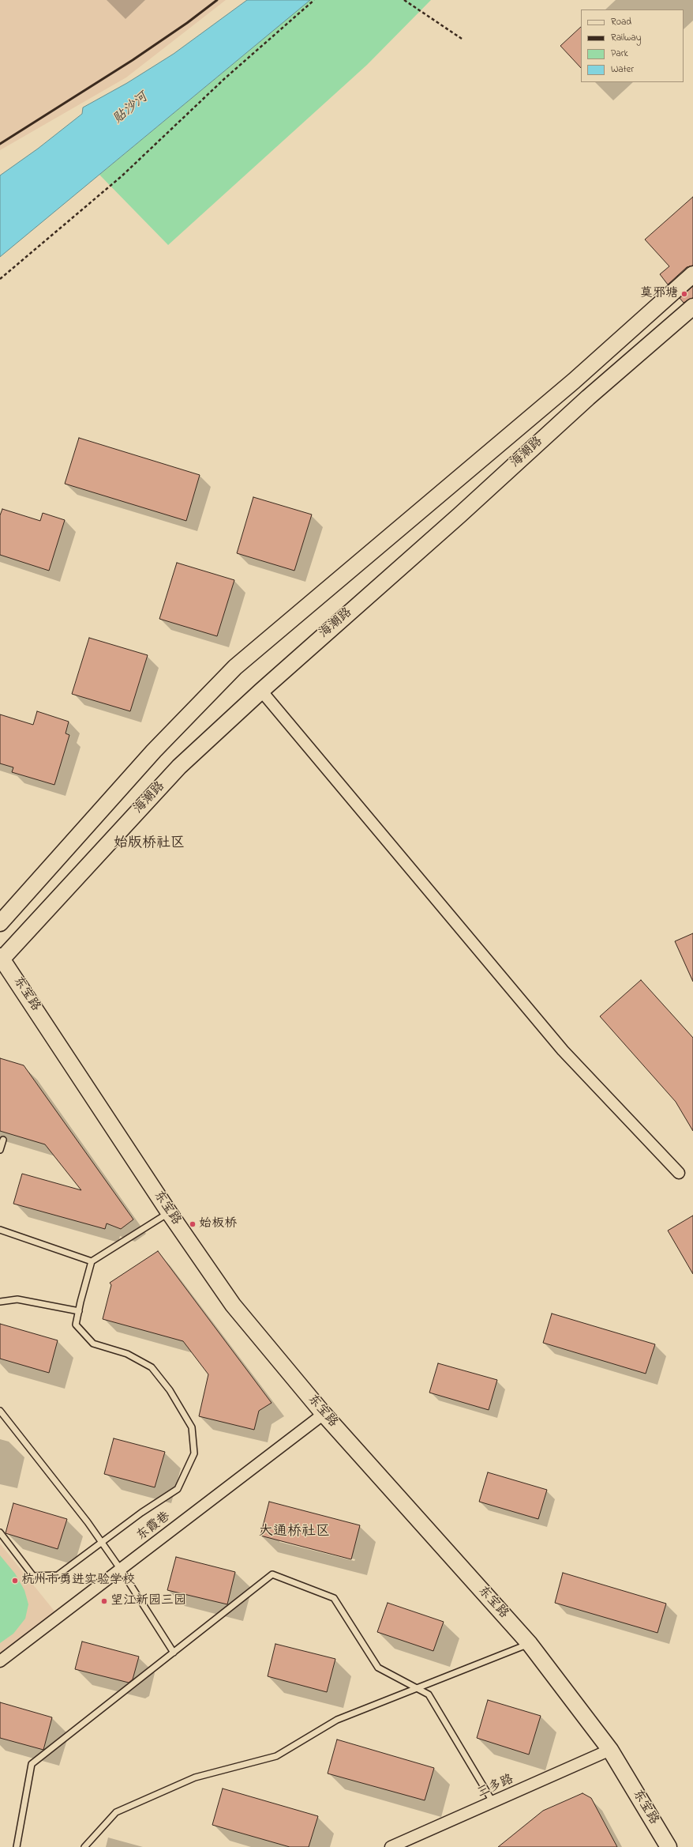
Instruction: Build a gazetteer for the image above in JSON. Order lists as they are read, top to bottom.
{
  "streets": {
    "main road": ["海潮路", "东宝路"],
    "street": ["东霞巷", "三多路"]
  },
  "crossings": [
    ["海潮路", "东宝路"],
    ["东宝路", "东霞巷"],
    ["东宝路", "三多路"]
  ],
  "districts": ["始版桥社区", "大通桥社区"],
  "water": ["贴沙河"],
  "places": [
    "莫邪塘",
    "始板桥",
    "杭州市勇进实验学校",
    "望江新园三园"
  ],
  "legend": [
    "Road",
    "Railway",
    "Park",
    "Water"
  ]
}
